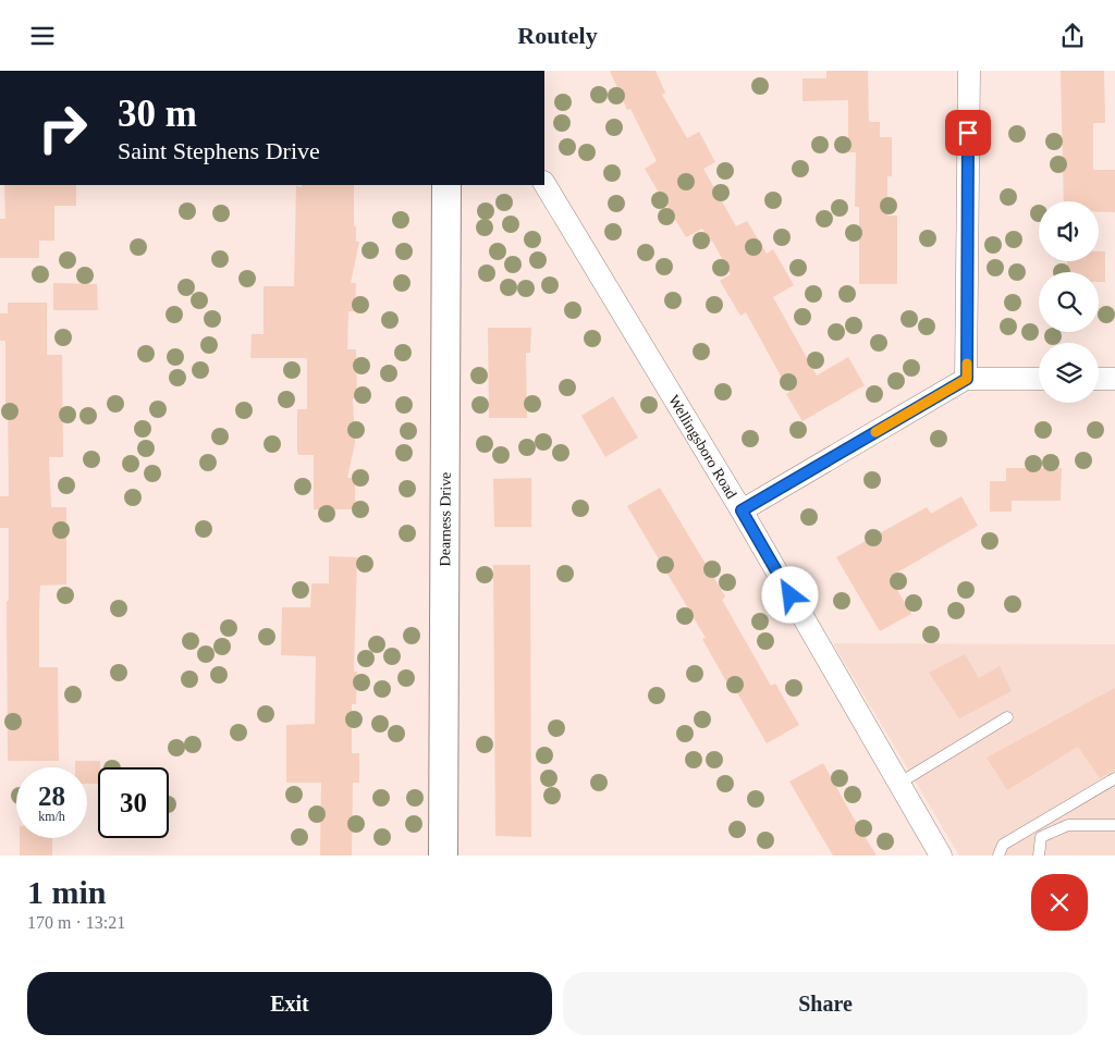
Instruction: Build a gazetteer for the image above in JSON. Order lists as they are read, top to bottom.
{
  "streets": {
    "street": ["Wellingsboro Road", "Dearness Drive"]
  },
  "page": {
    "header": "Routely",
    "turn": ["30 m", "Saint Stephens Drive"],
    "speed": "28 km/h",
    "limit": "30",
    "heading": ["1 min", "170 m · 13:21"],
    "buttons": ["Exit", "Share"]
  }
}
